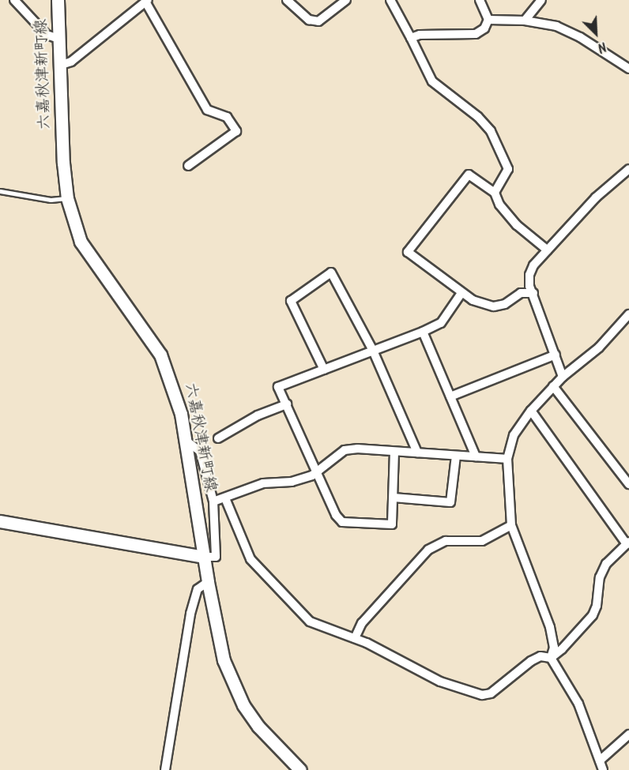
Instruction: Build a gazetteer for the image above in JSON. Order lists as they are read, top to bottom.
{
  "streets": {
    "main road": ["六嘉秋津新町線"]
  },
  "north": "bottom right"
}
